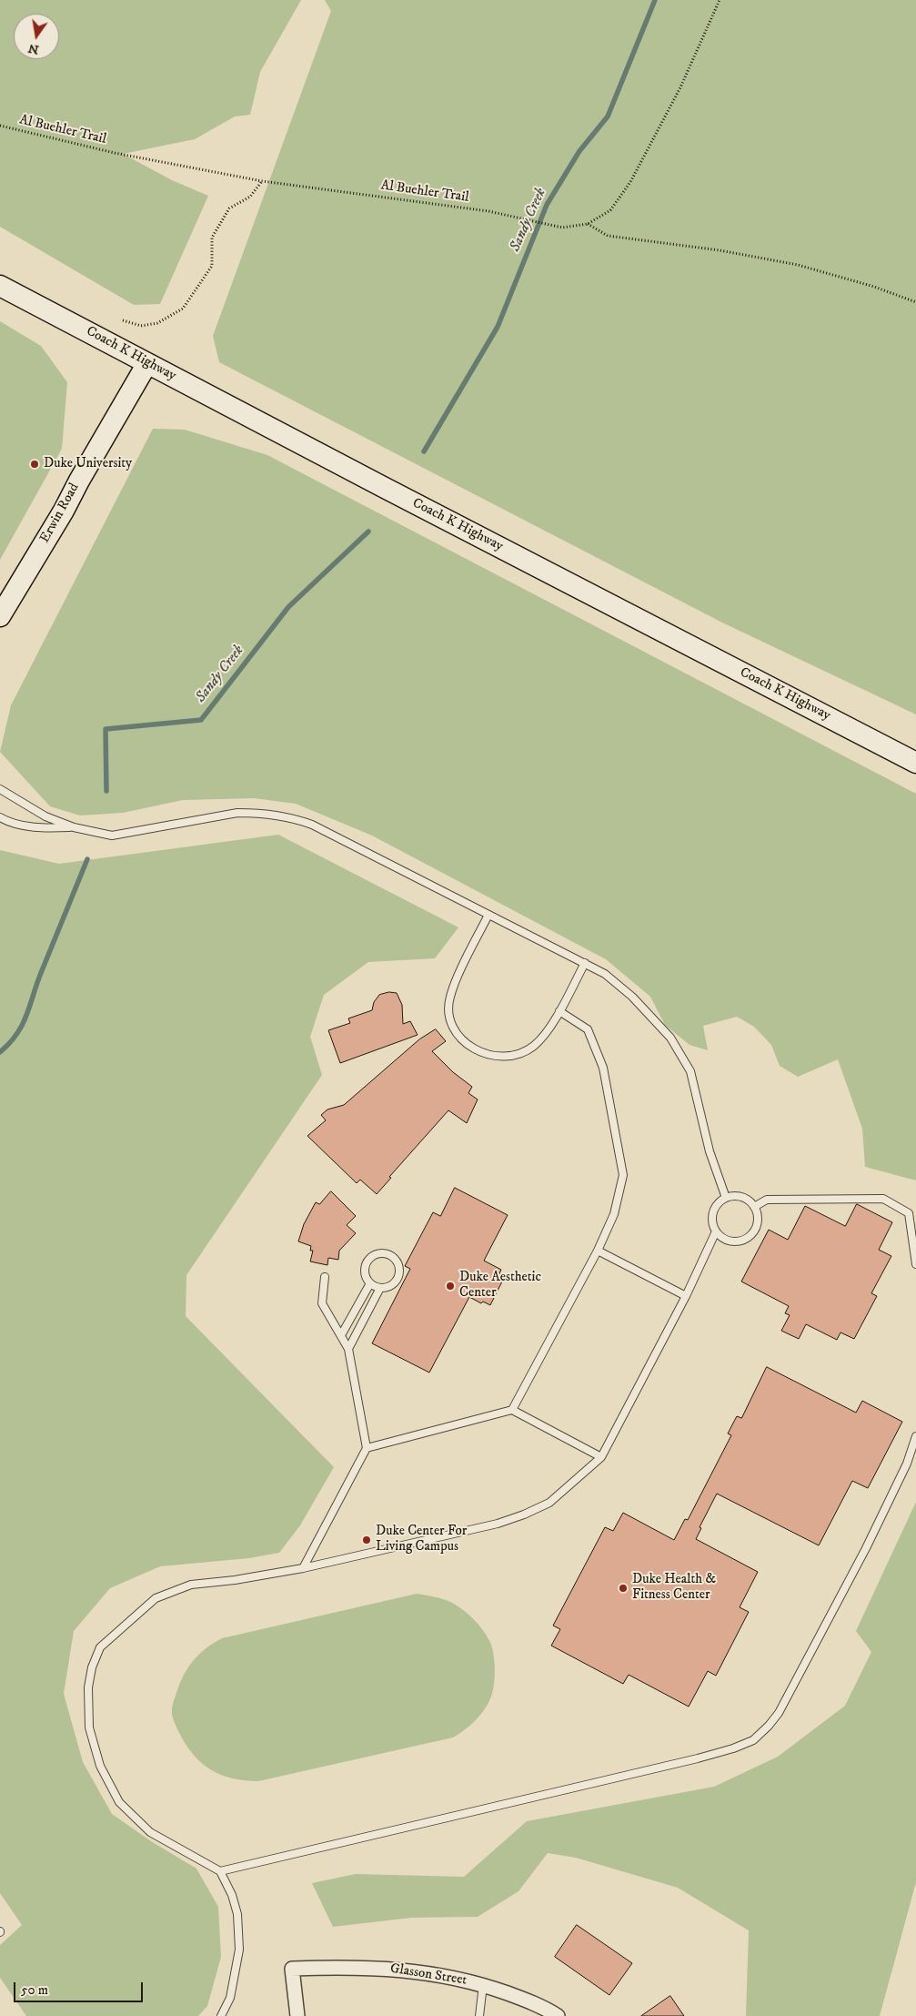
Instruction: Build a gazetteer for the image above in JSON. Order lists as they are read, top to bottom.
{
  "streets": {
    "main road": ["Coach K Highway", "Erwin Road"],
    "street": ["Glasson Street"],
    "path": ["Al Buehler Trail"]
  },
  "crossings": [
    ["Coach K Highway", "Erwin Road"]
  ],
  "water": ["Sandy Creek"],
  "places": [
    "Duke University",
    "Duke Aesthetic Center",
    "Duke Center For Living Campus",
    "Duke Health & Fitness Center"
  ],
  "scale_bar": "50 m",
  "north": "bottom"
}
